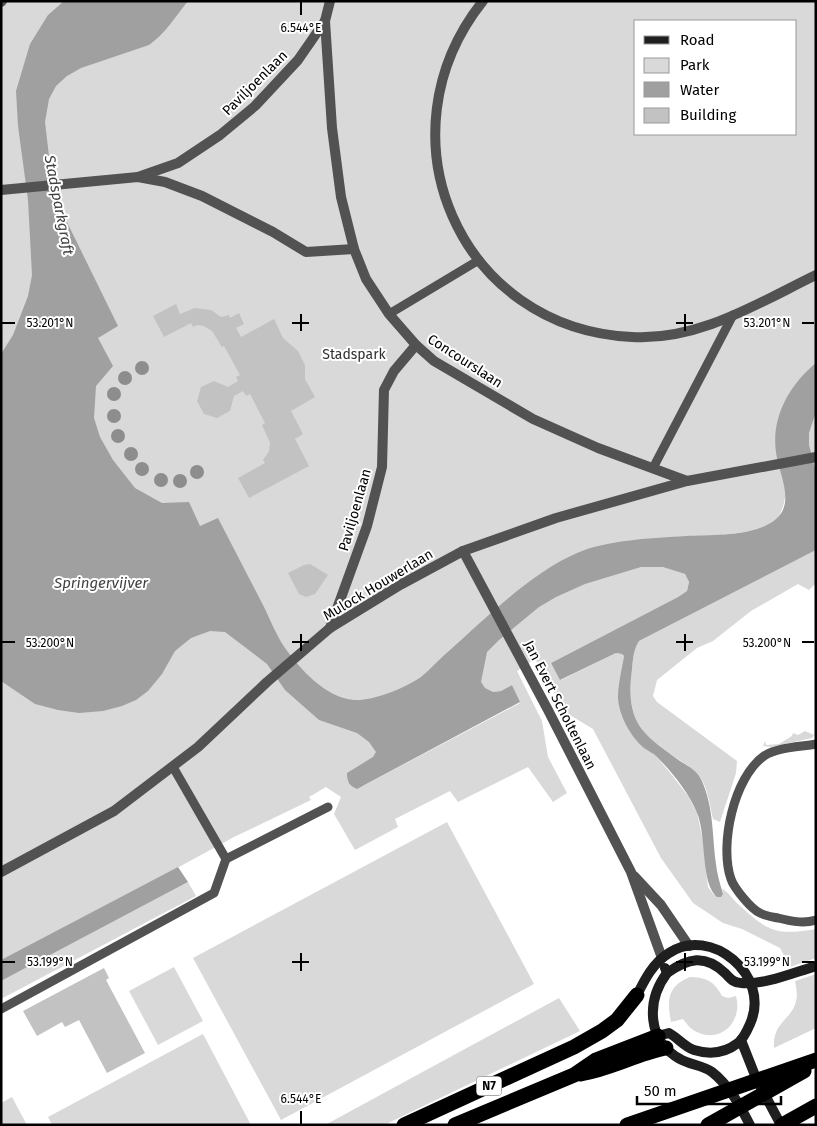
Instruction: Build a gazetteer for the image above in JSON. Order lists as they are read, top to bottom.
{
  "streets": {
    "highway": ["N7"],
    "street": [
      "Paviljoenlaan",
      "Concourslaan",
      "Mulock Houwerlaan",
      "Jan Evert Scholtenlaan"
    ]
  },
  "crossings": [
    ["Paviljoenlaan", "Concourslaan"],
    ["Paviljoenlaan", "Mulock Houwerlaan"],
    ["Concourslaan", "Mulock Houwerlaan"],
    ["Mulock Houwerlaan", "Jan Evert Scholtenlaan"]
  ],
  "water": ["Stadsparkgraft", "Springervijver"],
  "parks": ["Stadspark"],
  "legend": [
    "Road",
    "Park",
    "Water",
    "Building"
  ],
  "scale_bar": "50 m",
  "coordinates": [
    "6.544°E",
    "53.201°N",
    "53.200°N",
    "53.199°N"
  ]
}
